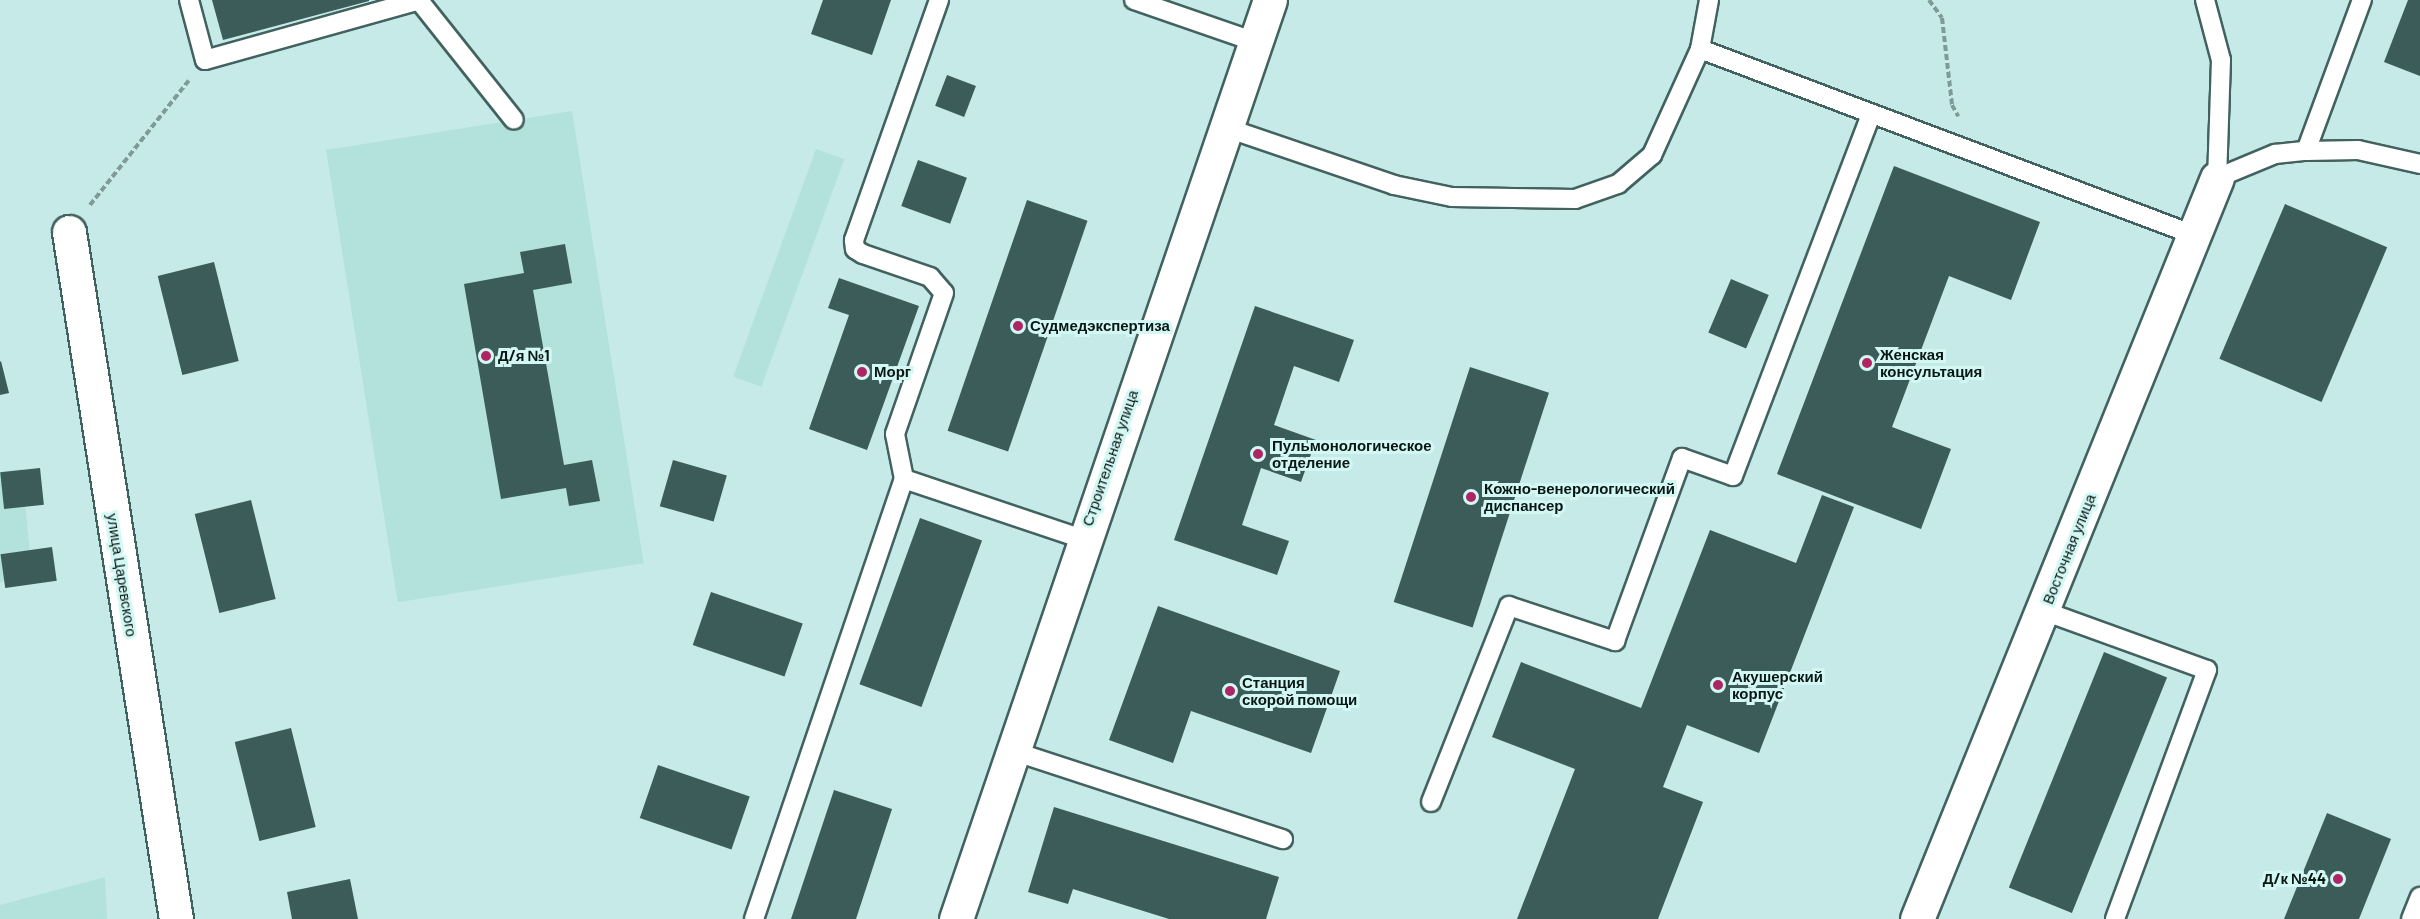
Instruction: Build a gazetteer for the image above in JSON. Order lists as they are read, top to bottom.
{
  "streets": {
    "street": ["Строительная улица", "Восточная улица", "улица Царевского"]
  },
  "places": [
    "Судмедэкспертиза",
    "Д/я №1",
    "Женская консультация",
    "Морг",
    "Пульмонологическое отделение",
    "Кожно-венерологический диспансер",
    "Акушерский корпус",
    "Станция скорой помощи",
    "Д/к №44"
  ]
}
